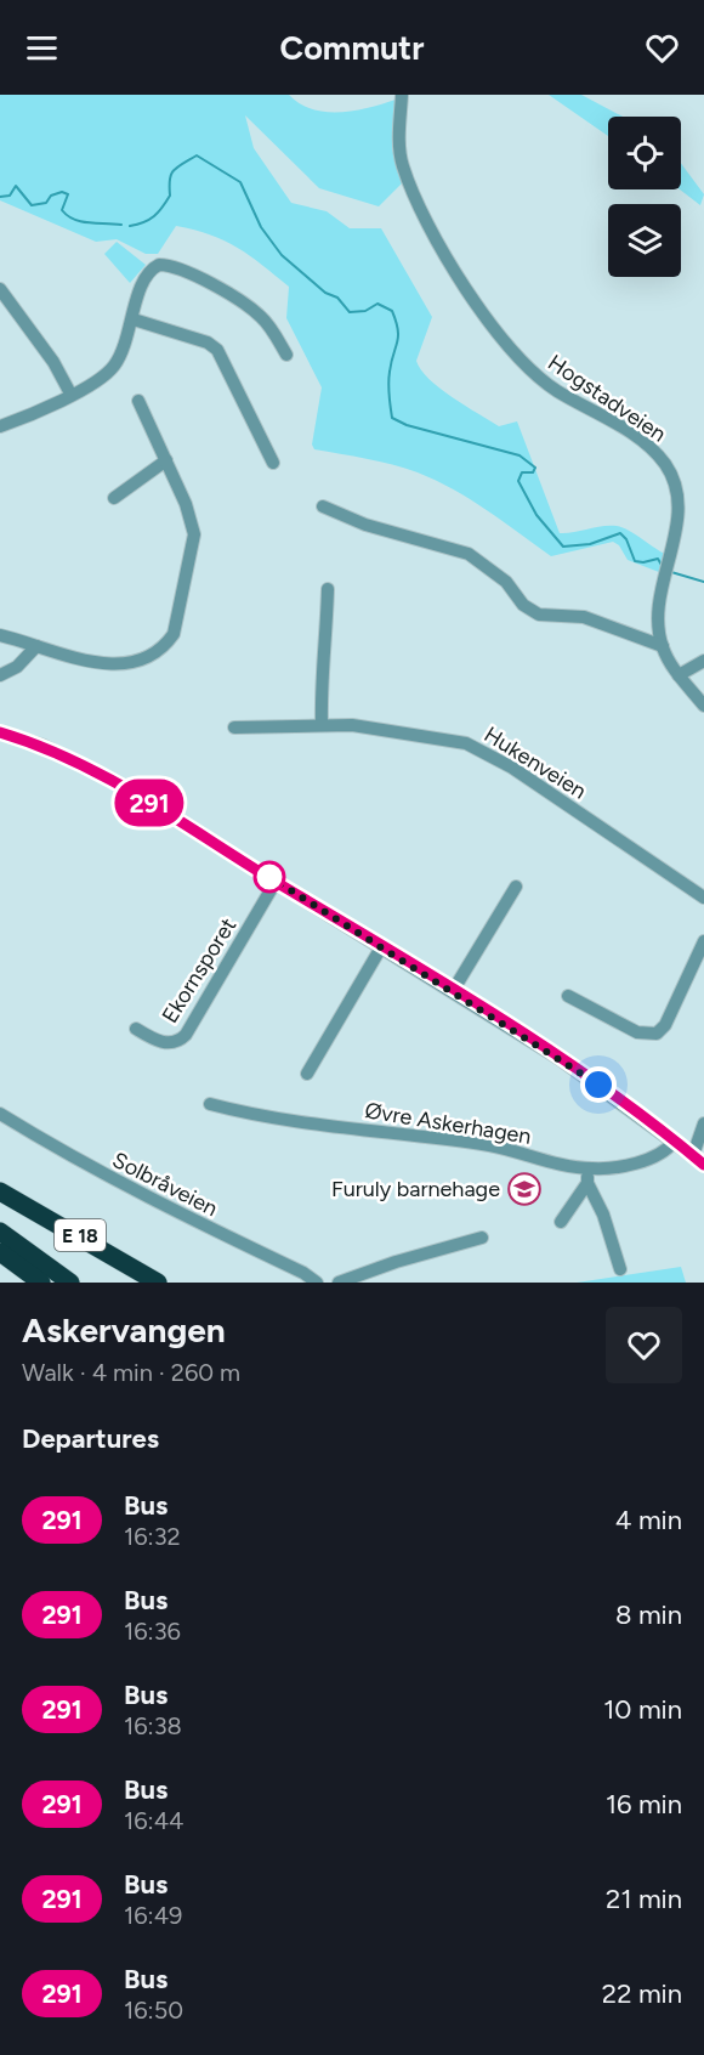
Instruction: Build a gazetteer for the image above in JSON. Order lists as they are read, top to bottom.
{
  "streets": {
    "highway": ["E 18"],
    "street": [
      "Hogstadveien",
      "Hukenveien",
      "Ekornsporet",
      "Øvre Askerhagen",
      "Solbråveien"
    ]
  },
  "places": {
    "school or university": ["Furuly barnehage"]
  },
  "lines": ["bus line 291"],
  "page": {
    "header": "Commutr",
    "on_map": "291",
    "heading": [
      ["Askervangen", "Walk · 4 min · 260 m"],
      "Departures"
    ],
    "list": [
      {
        "mark": "291",
        "name": "Bus",
        "note": "16:32",
        "value": "4 min"
      },
      {
        "mark": "291",
        "name": "Bus",
        "note": "16:36",
        "value": "8 min"
      },
      {
        "mark": "291",
        "name": "Bus",
        "note": "16:38",
        "value": "10 min"
      },
      {
        "mark": "291",
        "name": "Bus",
        "note": "16:44",
        "value": "16 min"
      },
      {
        "mark": "291",
        "name": "Bus",
        "note": "16:49",
        "value": "21 min"
      },
      {
        "mark": "291",
        "name": "Bus",
        "note": "16:50",
        "value": "22 min"
      }
    ]
  }
}
